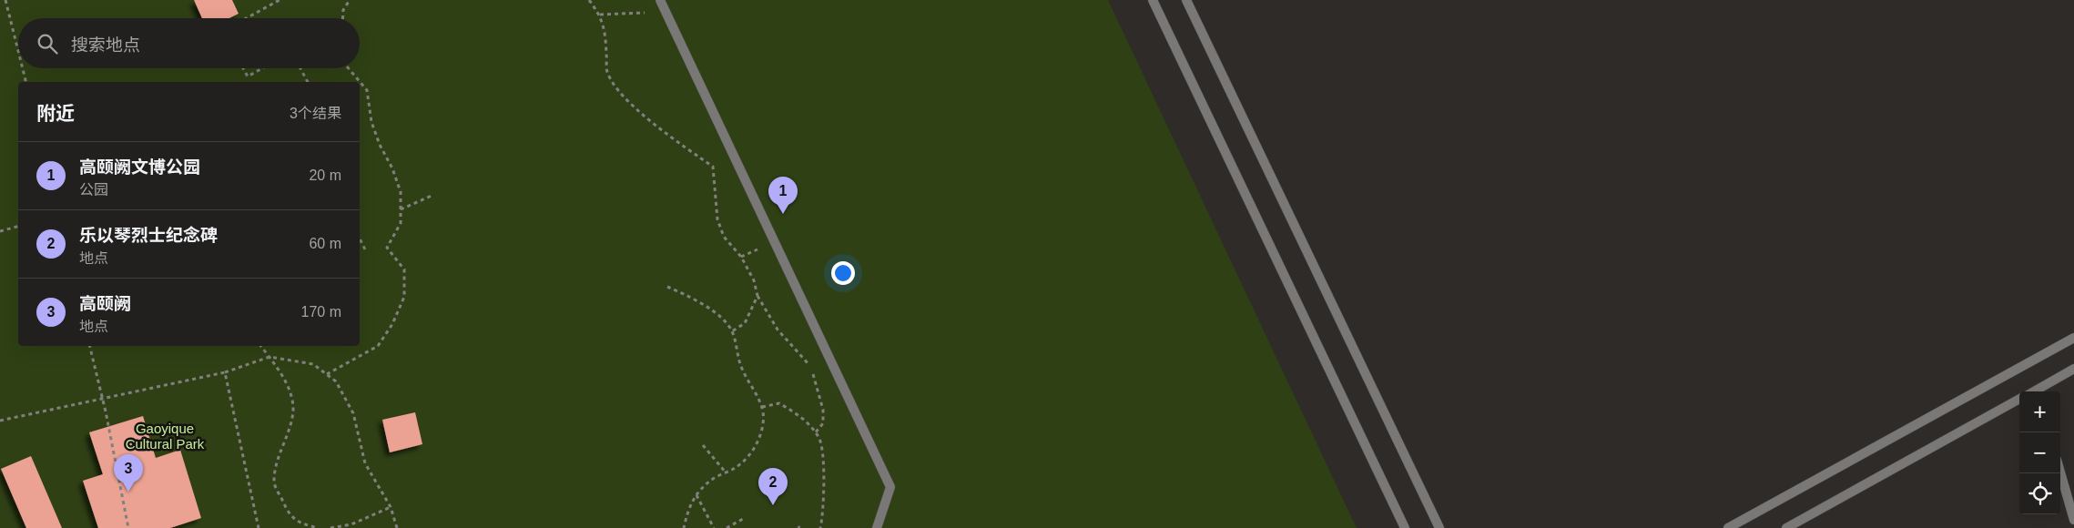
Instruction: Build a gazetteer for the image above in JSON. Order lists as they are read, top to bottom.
{
  "parks": ["Gaoyique Cultural Park"],
  "page": {
    "search": "搜索地点",
    "heading": ["附近", "3个结果"],
    "list": [
      {
        "mark": "1",
        "name": "高颐阙文博公园",
        "note": "公园",
        "value": "20 m"
      },
      {
        "mark": "2",
        "name": "乐以琴烈士纪念碑",
        "note": "地点",
        "value": "60 m"
      },
      {
        "mark": "3",
        "name": "高颐阙",
        "note": "地点",
        "value": "170 m"
      }
    ],
    "pins": ["1", "3", "2"],
    "map_buttons": ["+", "−"]
  }
}
